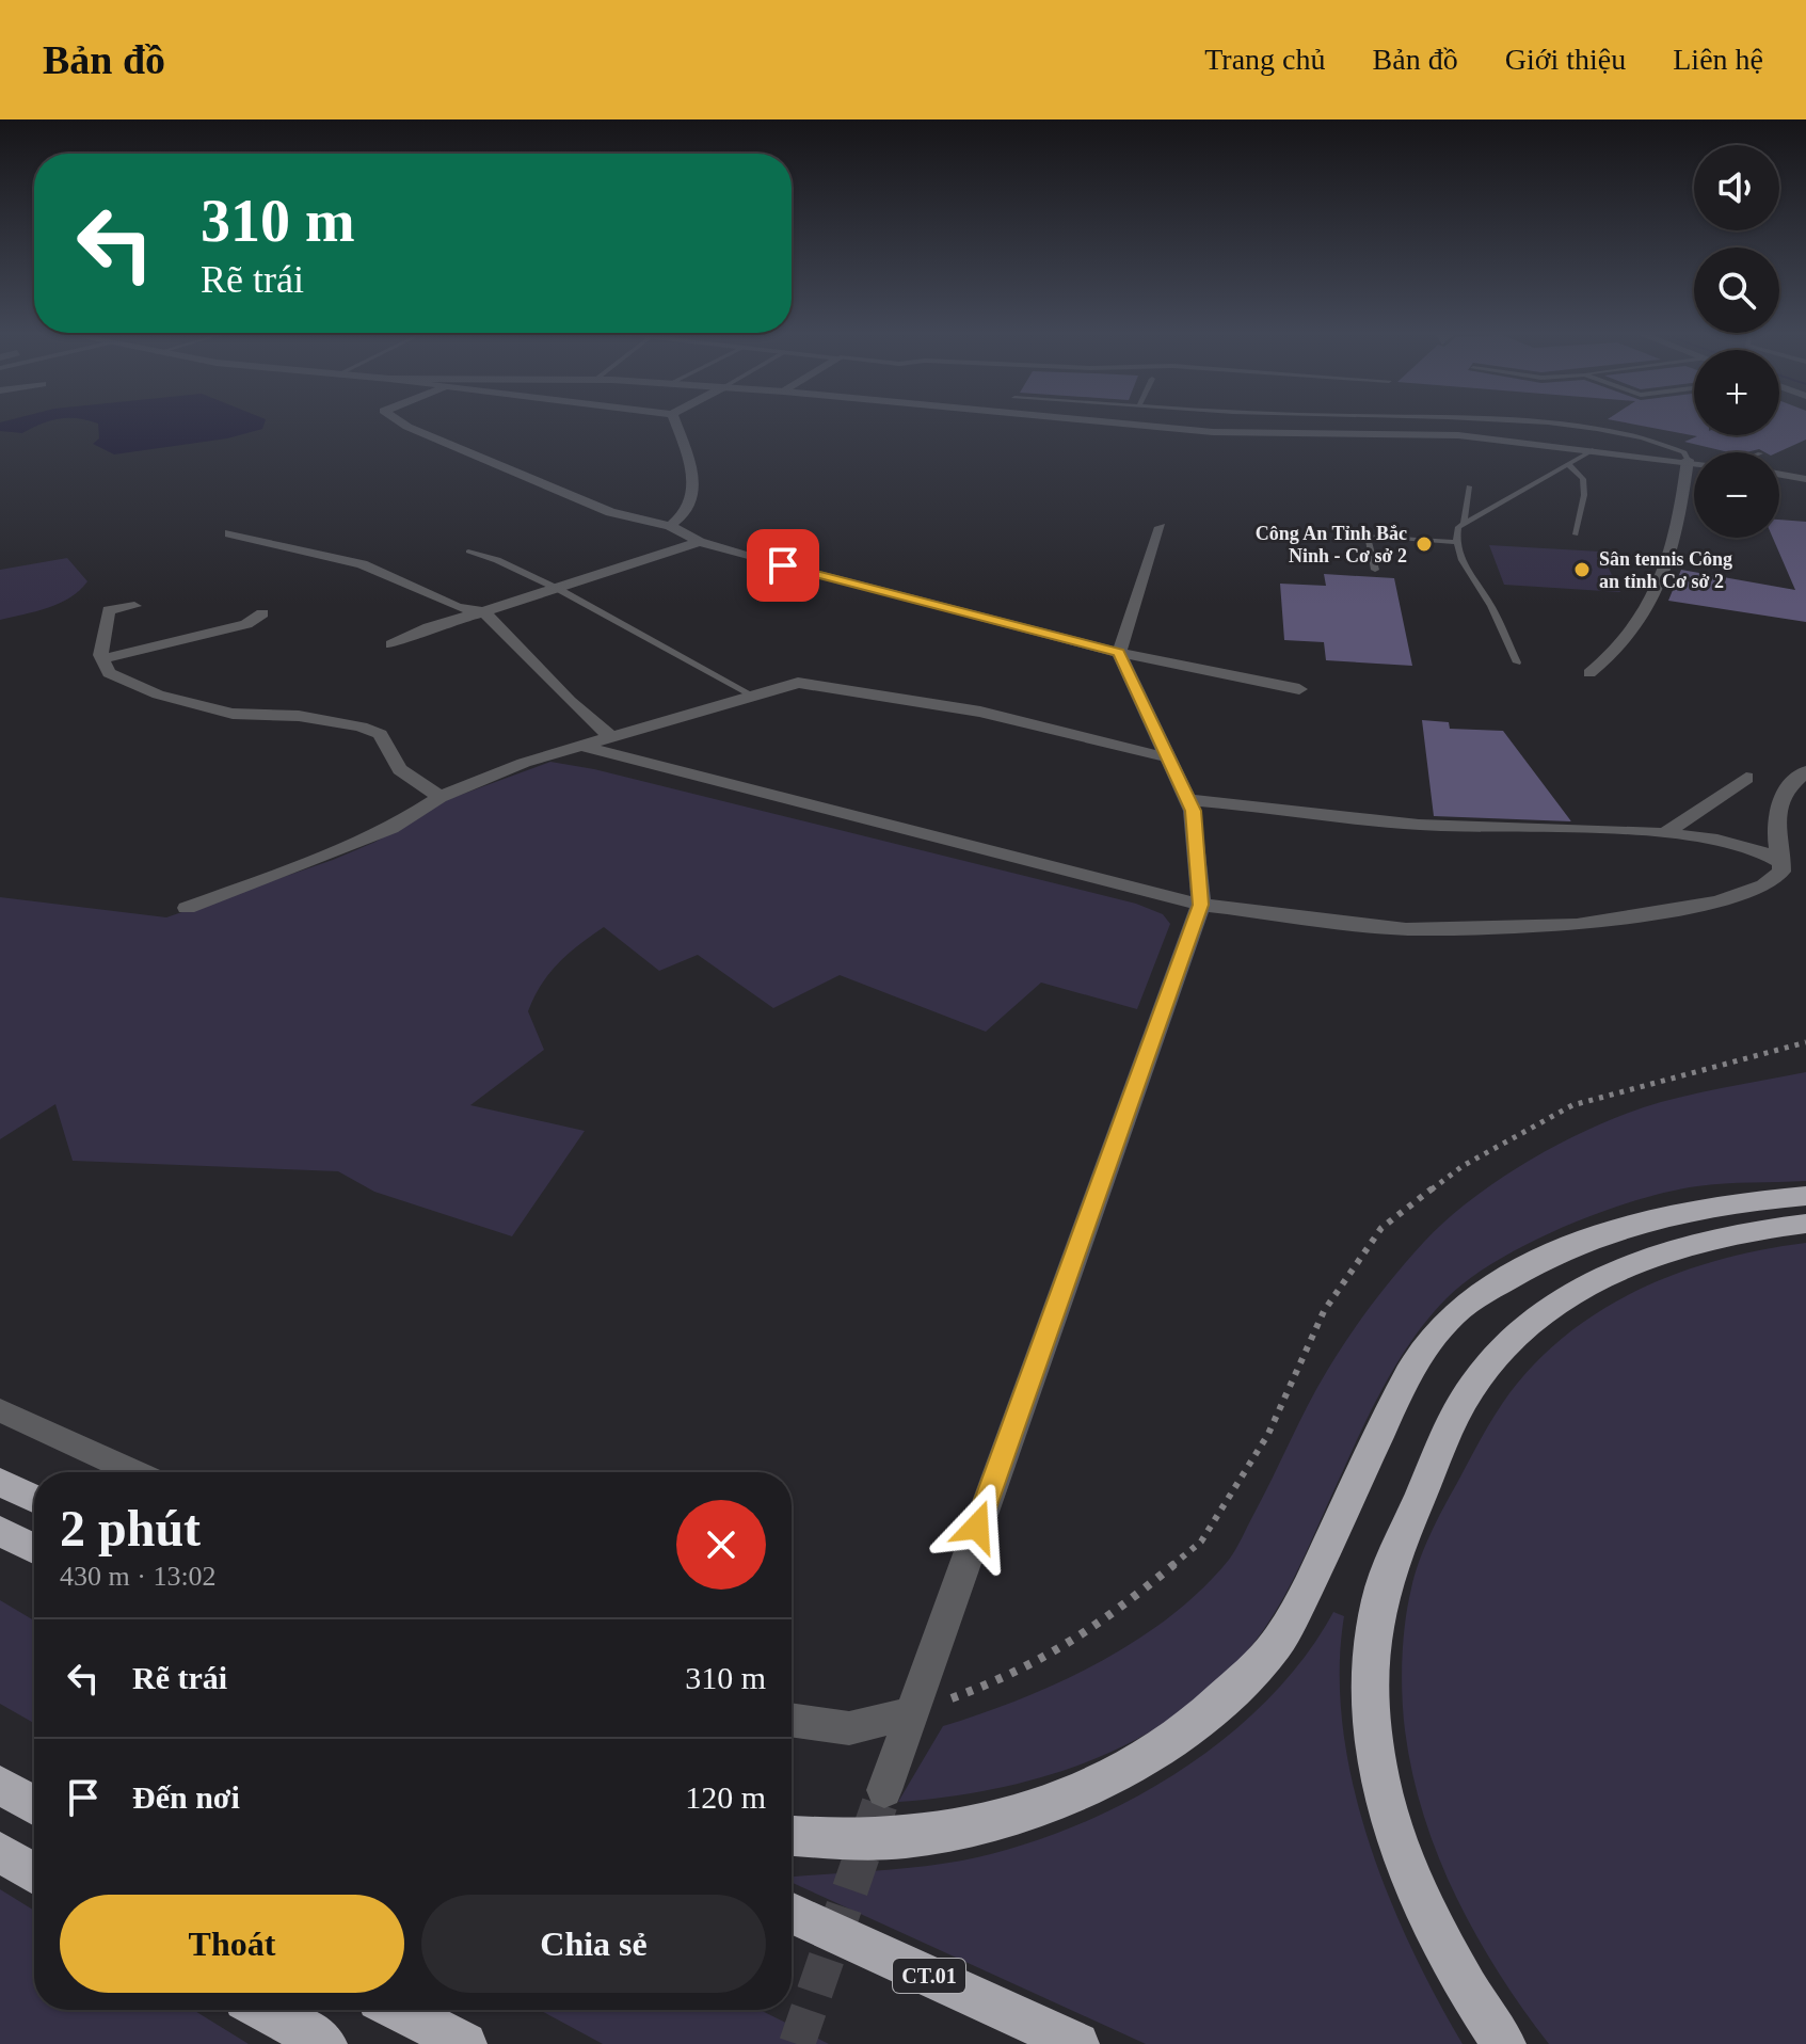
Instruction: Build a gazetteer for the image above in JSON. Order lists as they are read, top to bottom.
{
  "streets": {
    "highway": ["CT.01"]
  },
  "places": ["Công An Tỉnh Bắc Ninh - Cơ sở 2", "Sân tennis Công an tỉnh Cơ sở 2"],
  "page": {
    "header": "Bản đồ",
    "nav": [
      "Trang chủ",
      "Bản đồ",
      "Giới thiệu",
      "Liên hệ"
    ],
    "map_buttons": ["+", "−"],
    "turn": ["310 m", "Rẽ trái"],
    "heading": ["2 phút", "430 m · 13:02"],
    "list": [
      {
        "name": "Rẽ trái",
        "value": "310 m"
      },
      {
        "name": "Đến nơi",
        "value": "120 m"
      }
    ],
    "buttons": ["Thoát", "Chia sẻ"]
  }
}
